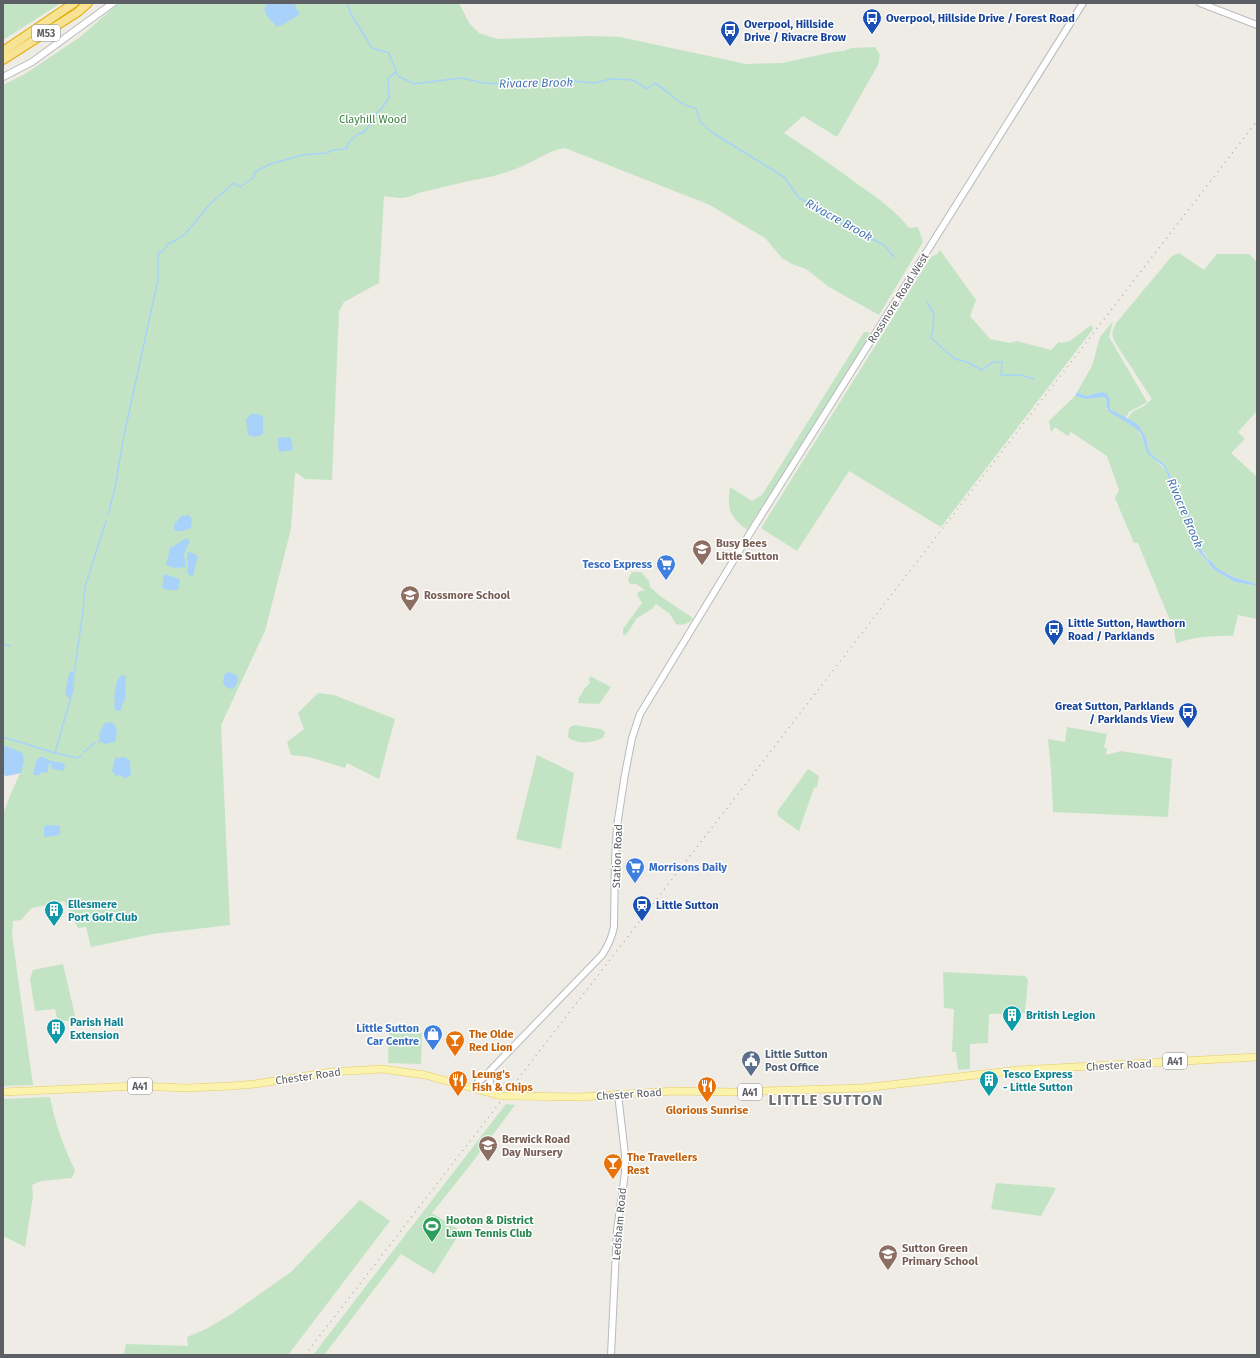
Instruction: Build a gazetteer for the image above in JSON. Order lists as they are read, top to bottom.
{
  "streets": {
    "highway": ["M53"],
    "main road": [
      "Rossmore Road West",
      "Station Road",
      "A41",
      "Chester Road",
      "Ledsham Road"
    ]
  },
  "crossings": [
    ["Rossmore Road West", "Station Road"],
    ["Station Road", "Chester Road"],
    ["Chester Road", "Ledsham Road"]
  ],
  "districts": ["LITTLE SUTTON"],
  "water": ["Rivacre Brook"],
  "parks": ["Clayhill Wood"],
  "places": {
    "bus stop": [
      "Overpool, Hillside Drive / Forest Road",
      "Overpool, Hillside Drive / Rivacre Brow",
      "Little Sutton, Hawthorn Road / Parklands",
      "Great Sutton, Parklands / Parklands View"
    ],
    "school or university": [
      "Busy Bees Little Sutton",
      "Rossmore School",
      "Berwick Road Day Nursery",
      "Sutton Green Primary School"
    ],
    "supermarket": ["Tesco Express", "Morrisons Daily"],
    "station": ["Little Sutton"],
    "building": [
      "Ellesmere Port Golf Club",
      "British Legion",
      "Parish Hall Extension",
      "Tesco Express - Little Sutton"
    ],
    "shop": ["Little Sutton Car Centre"],
    "bar": ["The Olde Red Lion", "The Travellers Rest"],
    "public building": ["Little Sutton Post Office"],
    "restaurant": ["Leung's Fish & Chips", "Glorious Sunrise"],
    "sports": ["Hooton & District Lawn Tennis Club"]
  }
}
